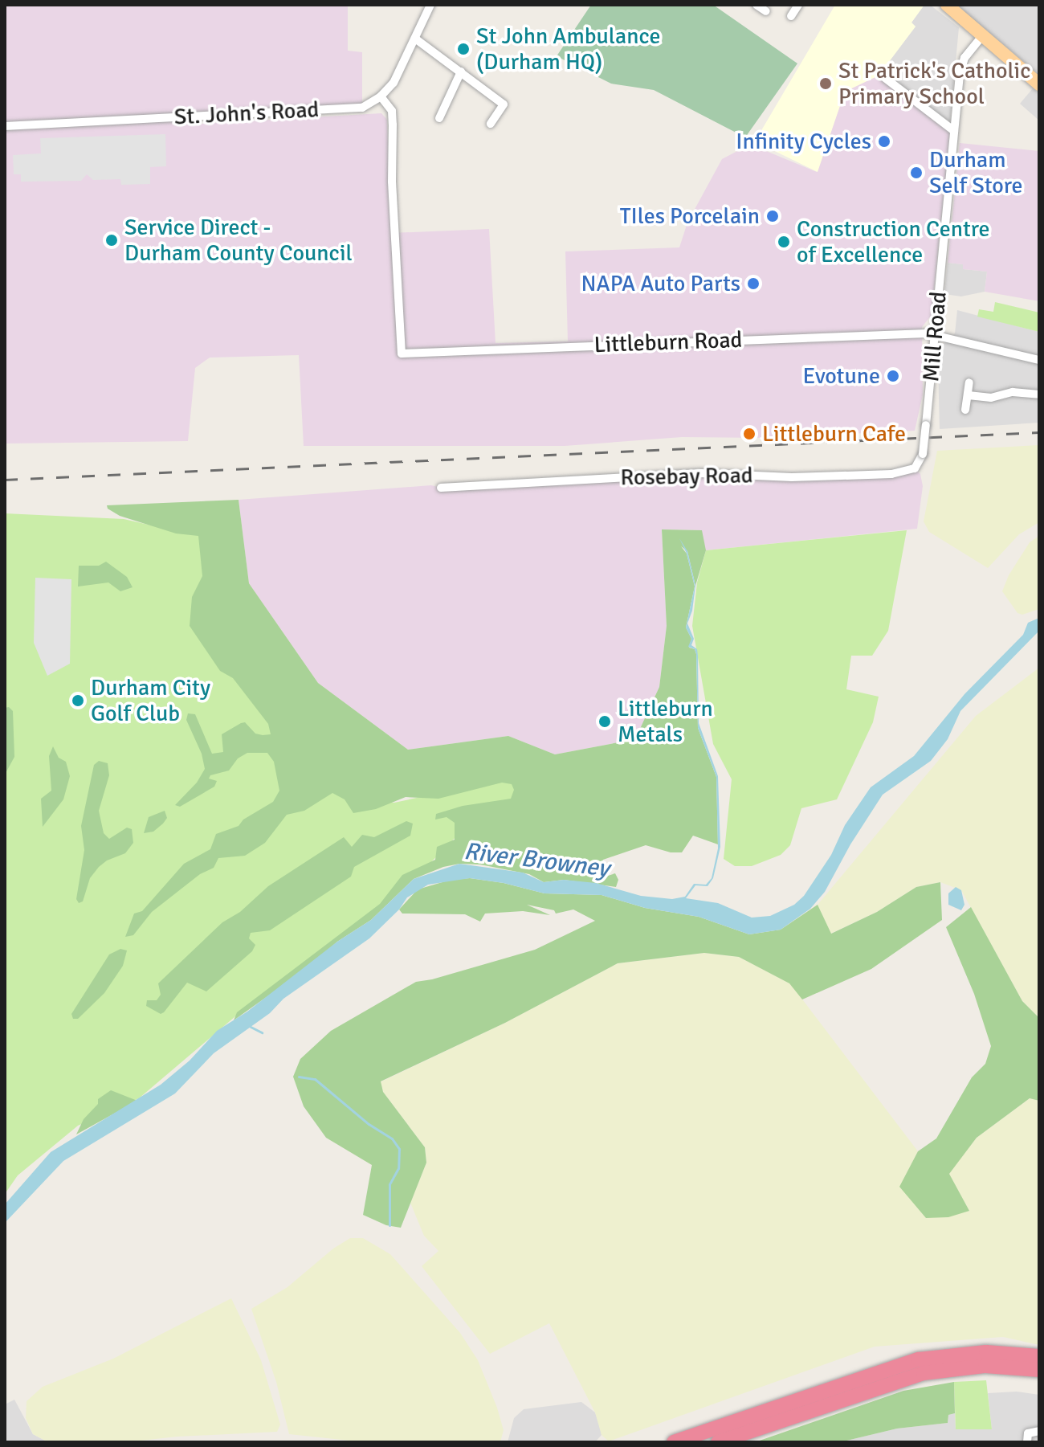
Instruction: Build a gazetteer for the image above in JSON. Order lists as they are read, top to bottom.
{
  "streets": {
    "street": [
      "St. John's Road",
      "Mill Road",
      "Littleburn Road",
      "Rosebay Road"
    ]
  },
  "crossings": [
    ["St. John's Road", "Littleburn Road"],
    ["Mill Road", "Littleburn Road"],
    ["Mill Road", "Rosebay Road"]
  ],
  "water": ["River Browney"],
  "places": [
    "St John Ambulance (Durham HQ)",
    "St Patrick's Catholic Primary School",
    "Infinity Cycles",
    "Durham Self Store",
    "TIles Porcelain",
    "Service Direct - Durham County Council",
    "Construction Centre of Excellence",
    "NAPA Auto Parts",
    "Evotune",
    "Littleburn Cafe",
    "Durham City Golf Club",
    "Littleburn Metals"
  ]
}
